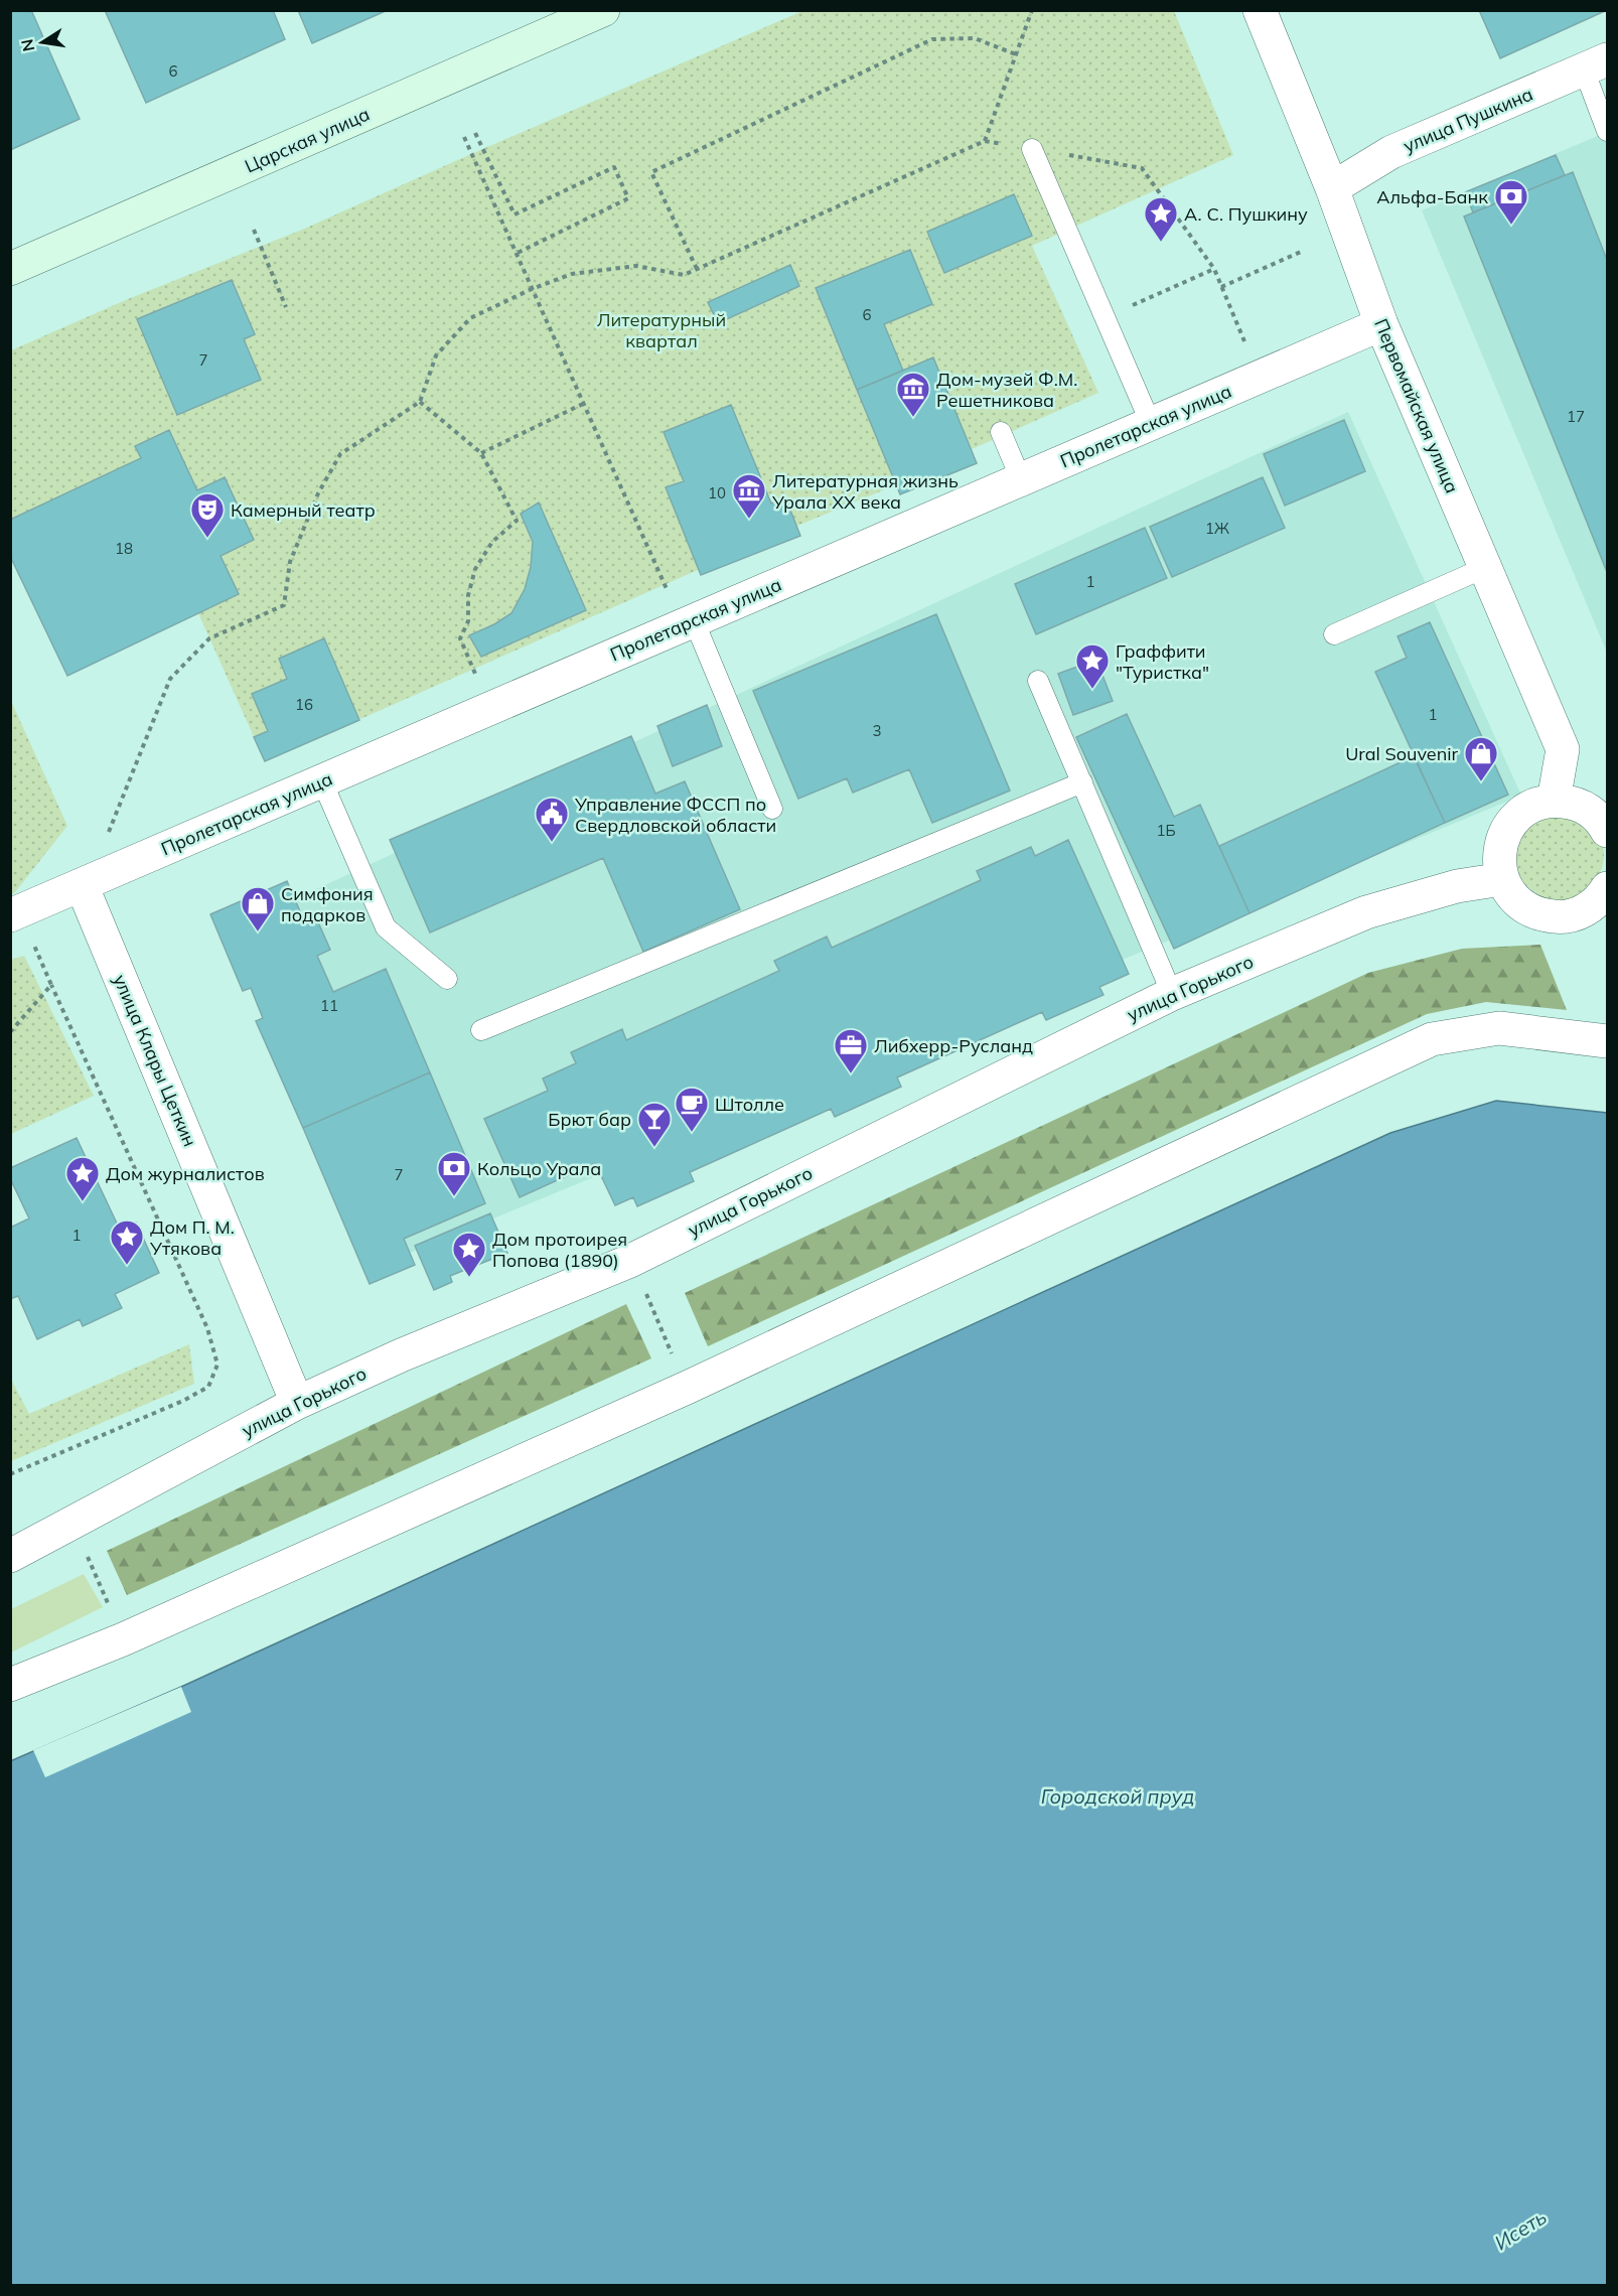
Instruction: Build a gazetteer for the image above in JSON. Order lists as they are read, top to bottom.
{
  "streets": {
    "street": [
      "улица Пушкина",
      "Царская улица",
      "Первомайская улица",
      "Пролетарская улица",
      "улица Горького",
      "улица Клары Цеткин"
    ]
  },
  "crossings": [
    ["улица Пушкина", "Первомайская улица"],
    ["Первомайская улица", "Пролетарская улица"],
    ["Пролетарская улица", "улица Клары Цеткин"],
    ["улица Горького", "улица Клары Цеткин"]
  ],
  "water": ["Городской пруд", "Исеть"],
  "parks": ["Литературный квартал"],
  "places": {
    "bank": ["Альфа-Банк", "Кольцо Урала"],
    "place": [
      "А. С. Пушкину",
      "Граффити \"Туристка\"",
      "Дом журналистов",
      "Дом П. М. Утякова",
      "Дом протоирея Попова (1890)"
    ],
    "museum": ["Дом-музей Ф.М. Решетникова", "Литературная жизнь Урала XX века"],
    "theatre": ["Камерный театр"],
    "shop": ["Ural Souvenir", "Симфония подарков"],
    "public building": ["Управление ФССП по Свердловской области"],
    "office": ["Либхерр-Русланд"],
    "cafe": ["Штолле"],
    "bar": ["Брют бар"]
  },
  "house_numbers": [
    "6",
    "6",
    "7",
    "17",
    "10",
    "1Ж",
    "18",
    "1",
    "16",
    "1",
    "3",
    "1Б",
    "11",
    "7",
    "1"
  ],
  "north": "left"
}
